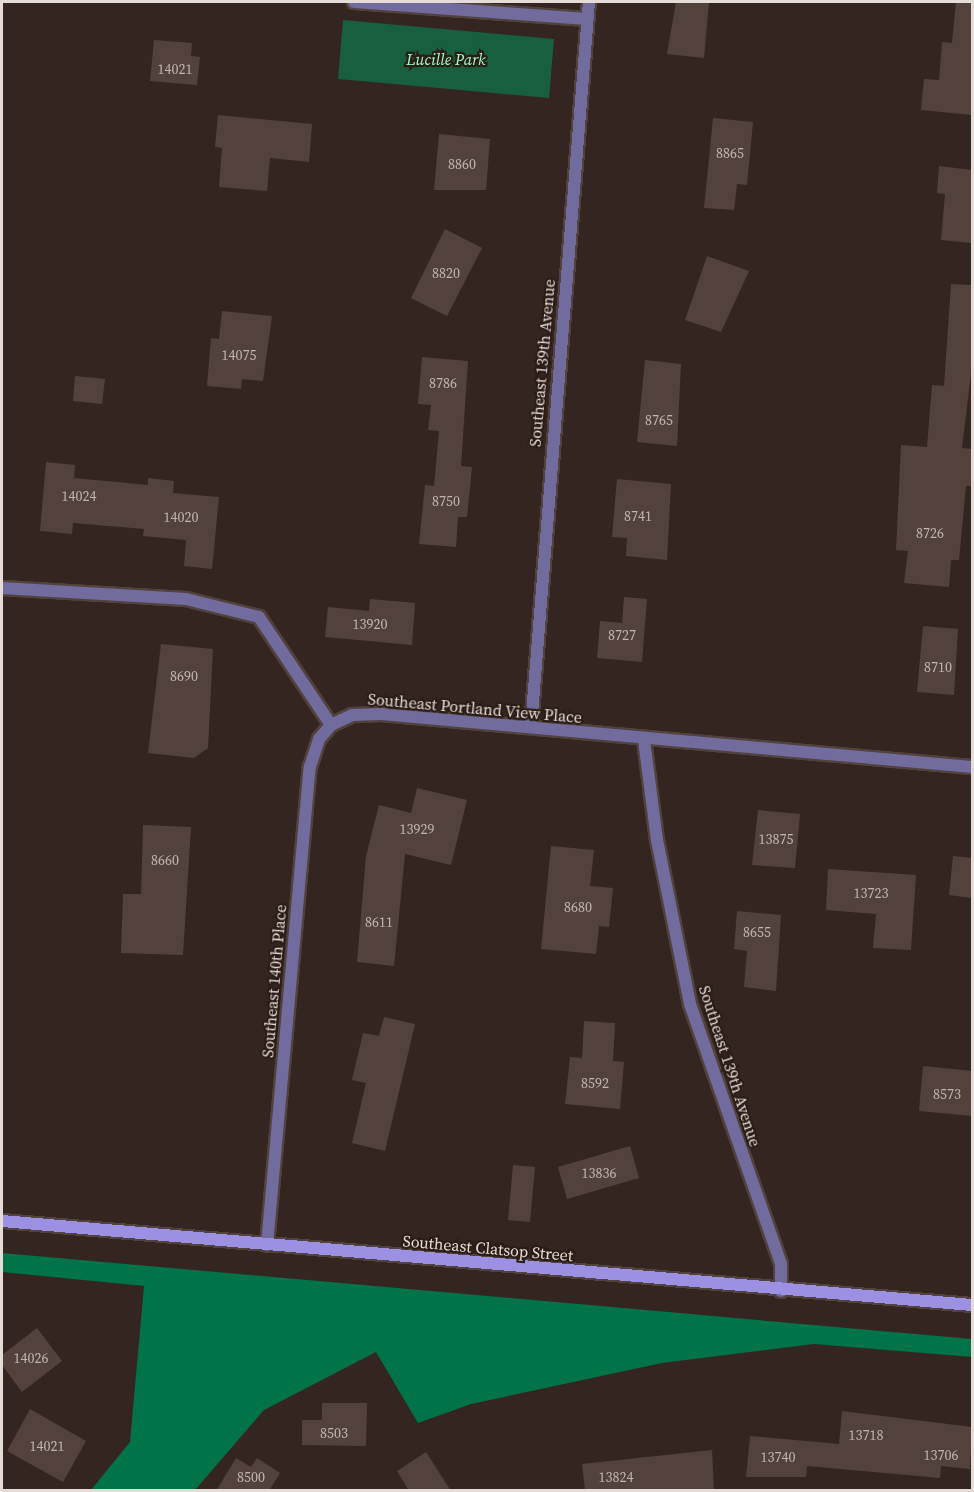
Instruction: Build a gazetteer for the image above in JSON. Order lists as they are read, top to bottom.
{
  "streets": {
    "street": [
      "Southeast 139th Avenue",
      "Southeast Portland View Place",
      "Southeast 140th Place",
      "Southeast Clatsop Street"
    ]
  },
  "crossings": [
    ["Southeast 139th Avenue", "Southeast Portland View Place"],
    ["Southeast 139th Avenue", "Southeast Clatsop Street"],
    ["Southeast Portland View Place", "Southeast 140th Place"],
    ["Southeast 140th Place", "Southeast Clatsop Street"]
  ],
  "parks": ["Lucille Park"],
  "house_numbers": [
    "14021",
    "8865",
    "8860",
    "8820",
    "14075",
    "8786",
    "8765",
    "14024",
    "8750",
    "8741",
    "14020",
    "8726",
    "13920",
    "8727",
    "8710",
    "8690",
    "13929",
    "13875",
    "8660",
    "13723",
    "8680",
    "8611",
    "8655",
    "8592",
    "8573",
    "13836",
    "14026",
    "8503",
    "13718",
    "14021",
    "13706",
    "13740",
    "8500",
    "13824"
  ]
}
